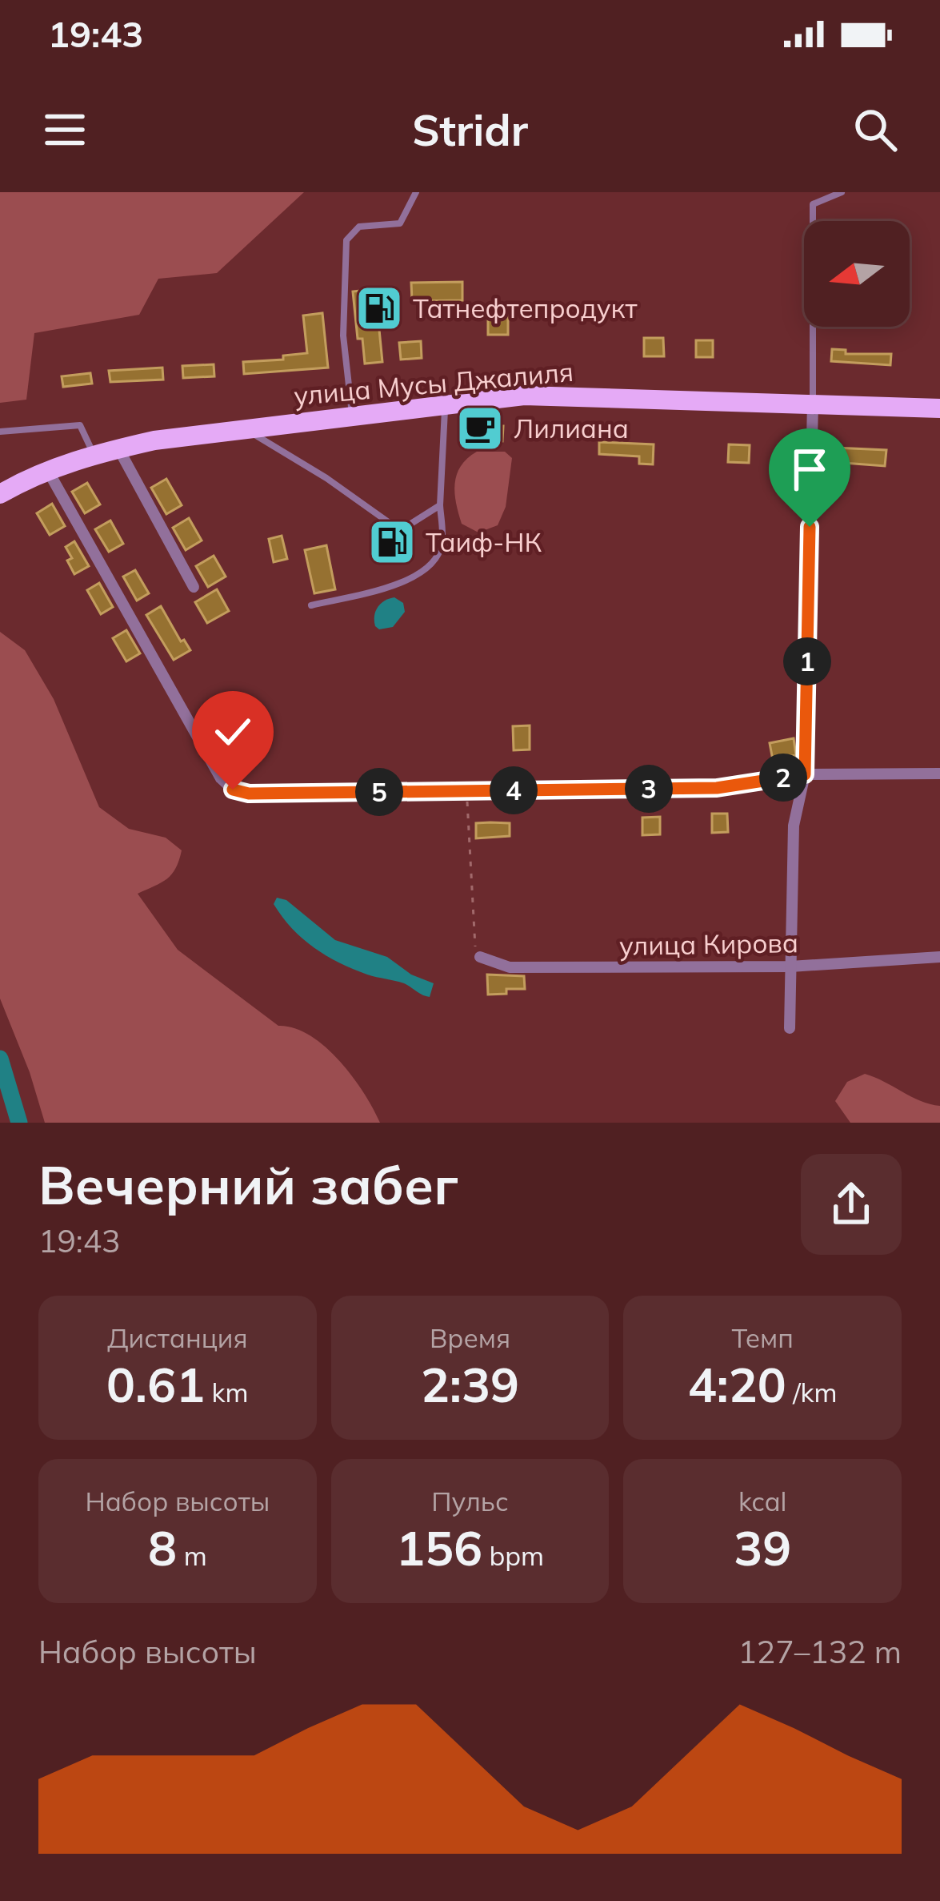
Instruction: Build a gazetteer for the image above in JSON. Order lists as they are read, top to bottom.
{
  "streets": {
    "highway": ["улица Мусы Джалиля"],
    "street": ["улица Кирова"]
  },
  "places": {
    "fuel station": ["Татнефтепродукт", "Таиф-НК"],
    "cafe": ["Лилиана"]
  },
  "north": "left",
  "page": {
    "status": "19:43",
    "header": "Stridr",
    "pins": [
      "1",
      "2",
      "3",
      "4",
      "5"
    ],
    "heading": ["Вечерний забег", "19:43"],
    "stats": [
      ["Дистанция", "0.61 km"],
      ["Время", "2:39"],
      ["Темп", "4:20 /km"],
      ["Набор высоты", "8 m"],
      ["Пульс", "156 bpm"],
      ["kcal", "39"]
    ],
    "chart": ["Набор высоты", "127–132 m"]
  }
}
